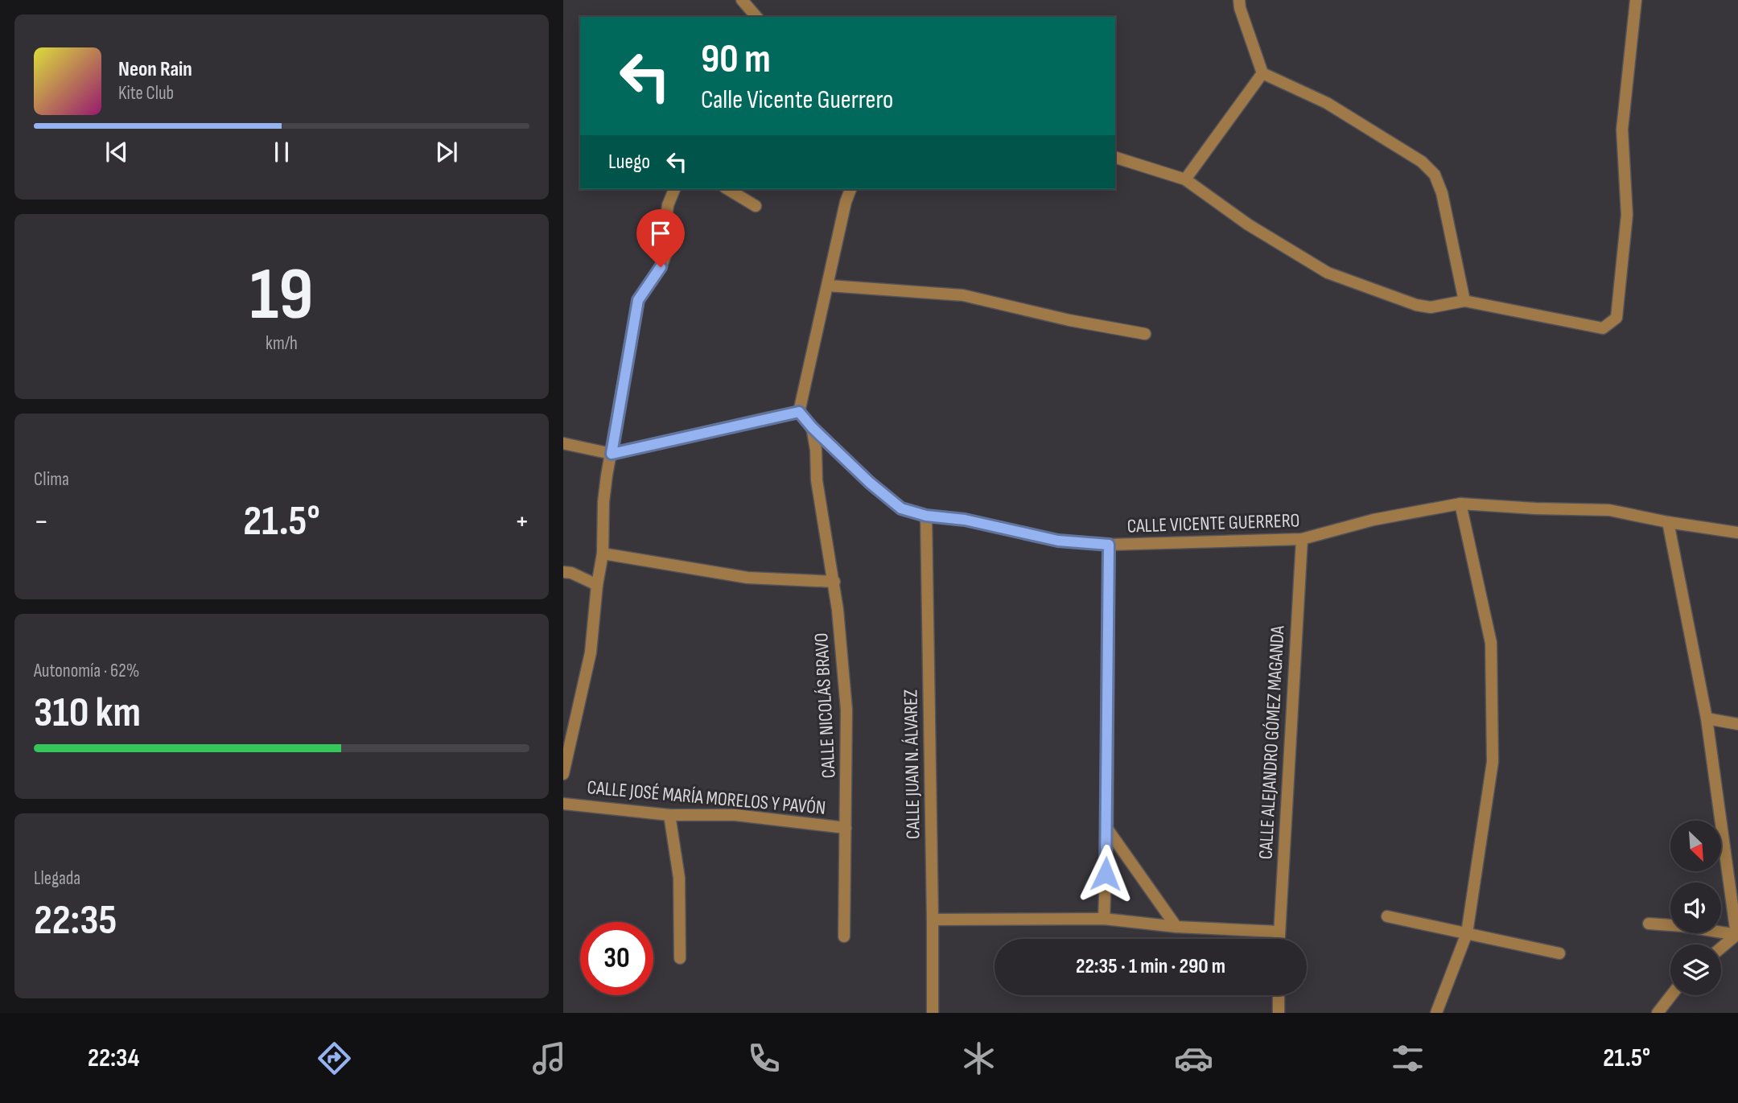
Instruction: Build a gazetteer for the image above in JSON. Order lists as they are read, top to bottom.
{
  "streets": {
    "street": [
      "CALLE VICENTE GUERRERO",
      "CALLE NICOLÁS BRAVO",
      "CALLE ALEJANDRO GÓMEZ MAGANDA",
      "CALLE JUAN N. ÁLVAREZ",
      "CALLE JOSÉ MARÍA MORELOS Y PAVÓN"
    ]
  },
  "crossings": [
    ["CALLE VICENTE GUERRERO", "CALLE NICOLÁS BRAVO"],
    ["CALLE VICENTE GUERRERO", "CALLE ALEJANDRO GÓMEZ MAGANDA"],
    ["CALLE VICENTE GUERRERO", "CALLE JUAN N. ÁLVAREZ"],
    ["CALLE NICOLÁS BRAVO", "CALLE JOSÉ MARÍA MORELOS Y PAVÓN"]
  ],
  "north": "bottom right",
  "page": {
    "turn": ["90 m", "Calle Vicente Guerrero"],
    "song": ["Neon Rain", "Kite Club"],
    "then": "Luego",
    "tile": [
      ["19", "km/h"],
      "Clima",
      ["Autonomía · 62%", "310 km"],
      ["Llegada", "22:35"]
    ],
    "heat": ["−", "21.5°", "+"],
    "limit": "30",
    "trip": "22:35 · 1 min · 290 m",
    "tabs": ["22:34", "21.5°"]
  }
}
